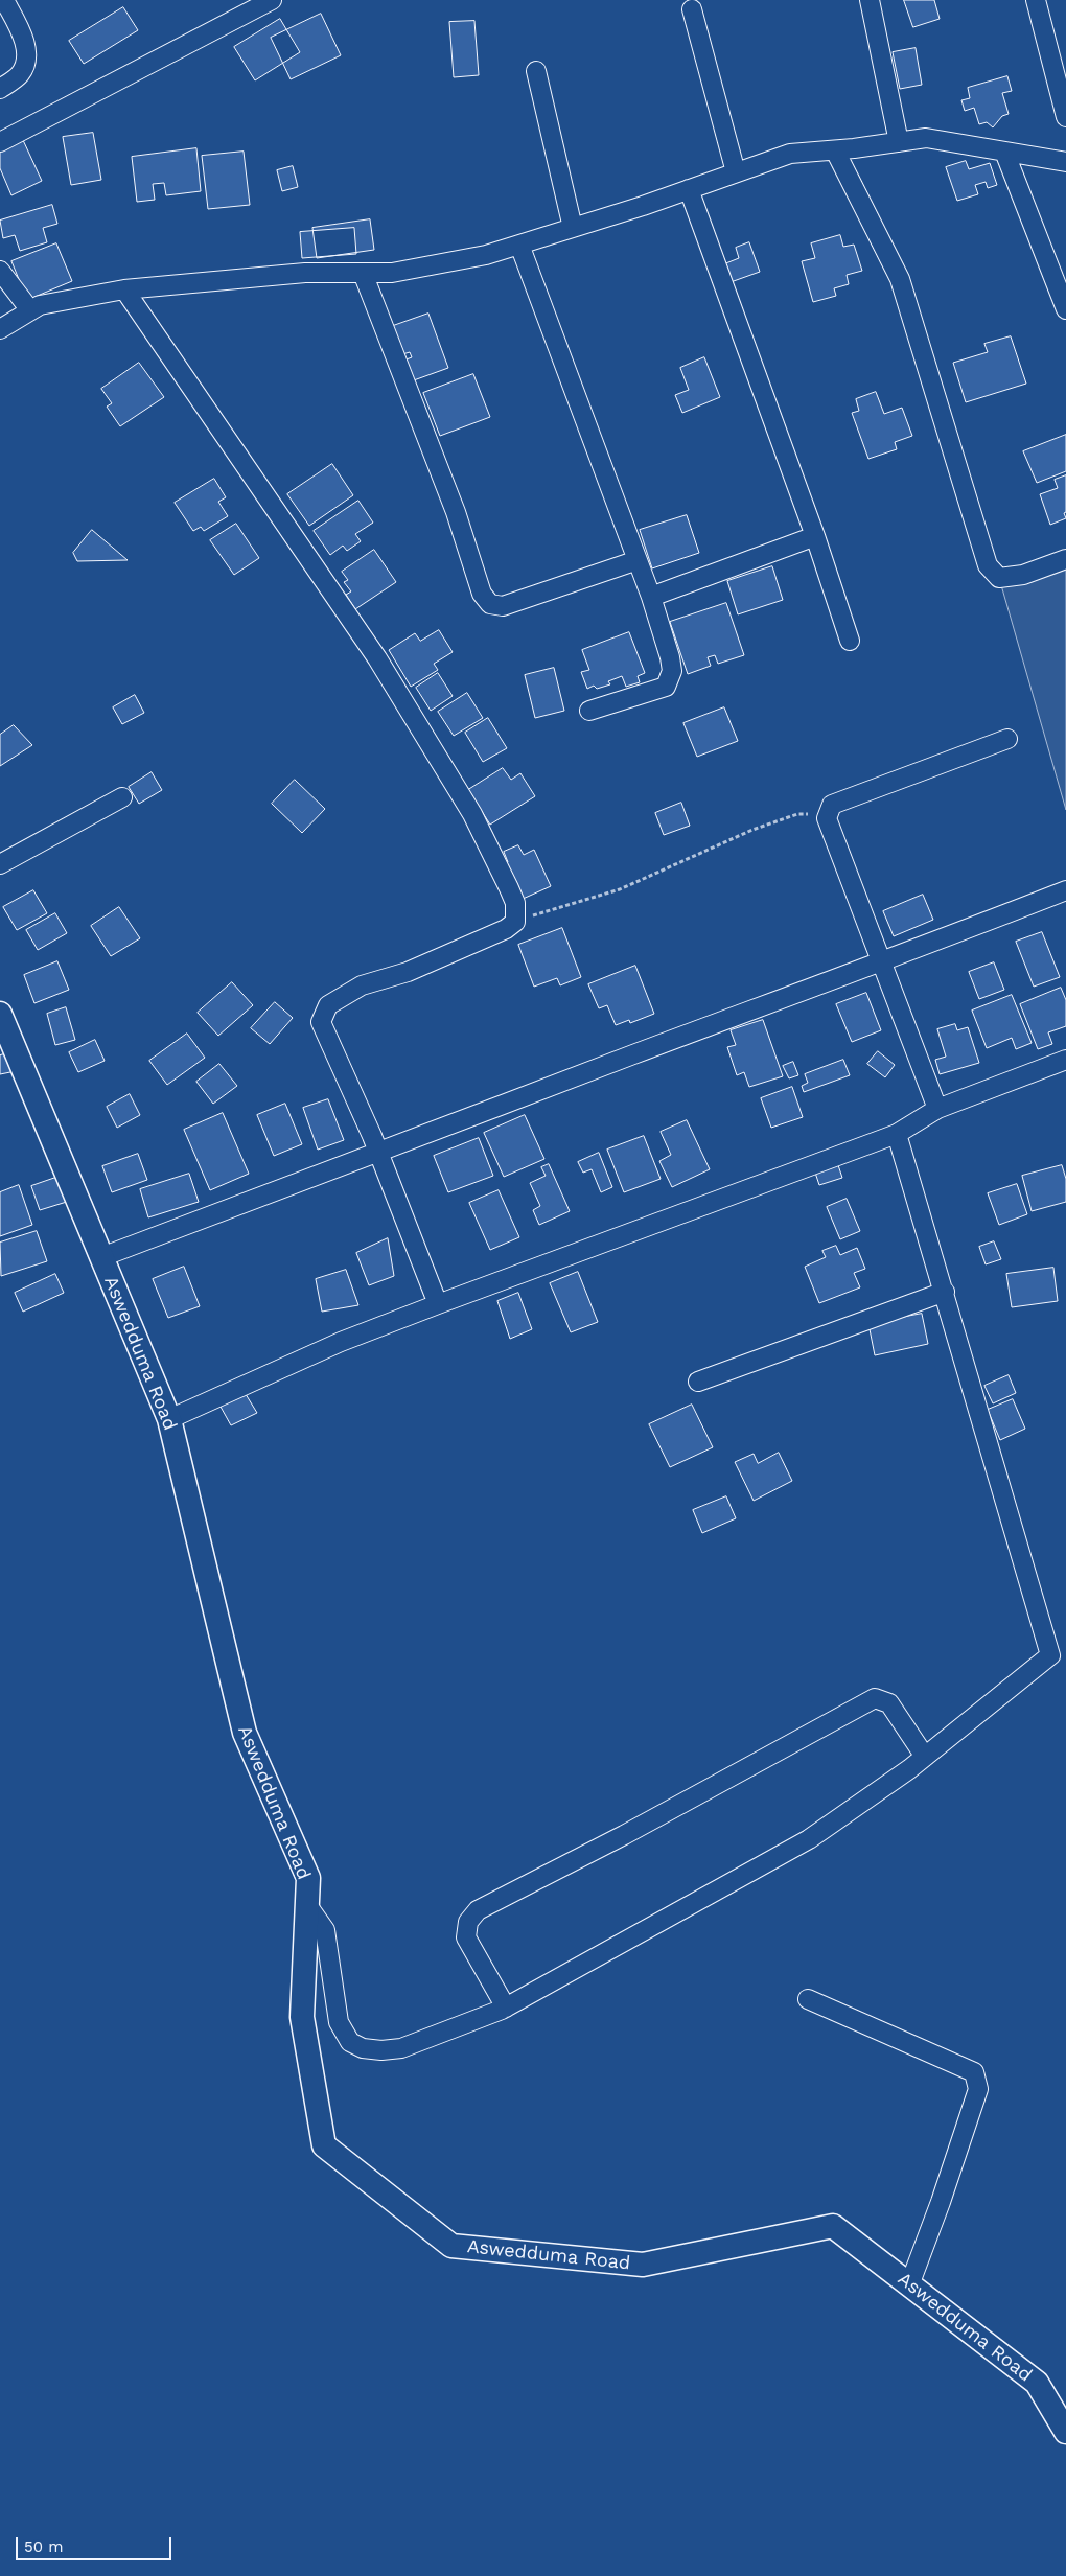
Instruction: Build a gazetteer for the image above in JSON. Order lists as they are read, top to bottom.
{
  "streets": {
    "street": ["Aswedduma Road"]
  },
  "scale_bar": "50 m"
}
